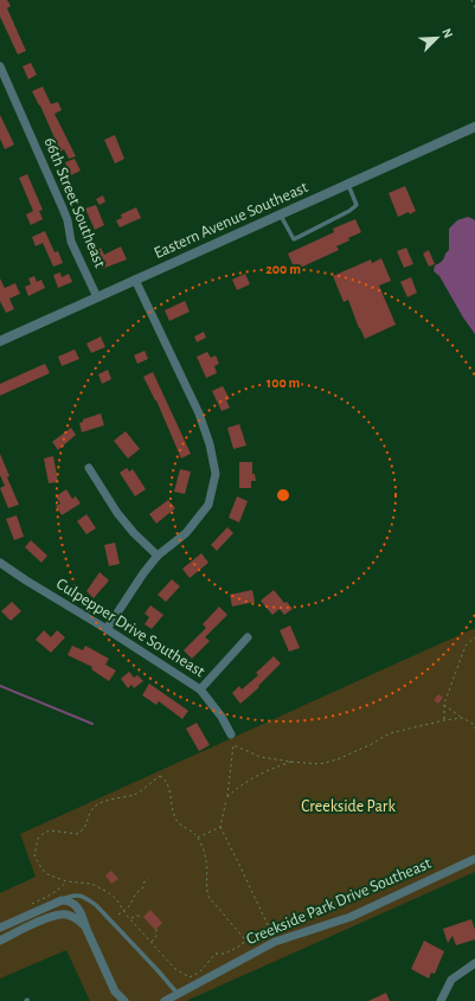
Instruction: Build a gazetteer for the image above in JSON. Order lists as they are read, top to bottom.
{
  "streets": {
    "street": [
      "66th Street Southeast",
      "Eastern Avenue Southeast",
      "Culpepper Drive Southeast",
      "Creekside Park Drive Southeast"
    ]
  },
  "crossings": [
    ["66th Street Southeast", "Eastern Avenue Southeast"]
  ],
  "parks": ["Creekside Park"],
  "north": "top right",
  "rings": ["200 m", "100 m"]
}
